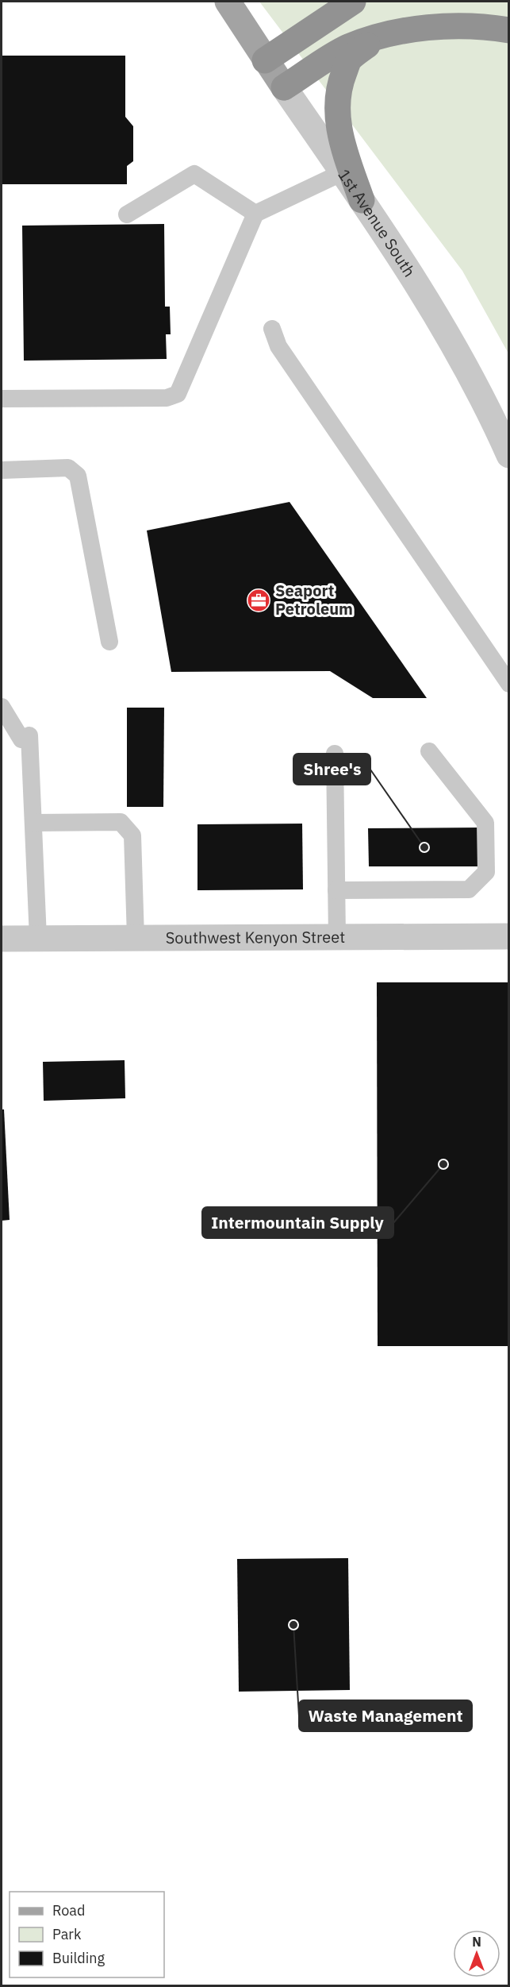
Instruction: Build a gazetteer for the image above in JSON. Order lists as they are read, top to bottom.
{
  "streets": {
    "main road": ["1st Avenue South"],
    "street": ["Southwest Kenyon Street"]
  },
  "places": {
    "office": ["Seaport Petroleum"],
    "other": ["Shree's", "Intermountain Supply", "Waste Management"]
  },
  "legend": ["Road", "Park", "Building"],
  "north": "top"
}
